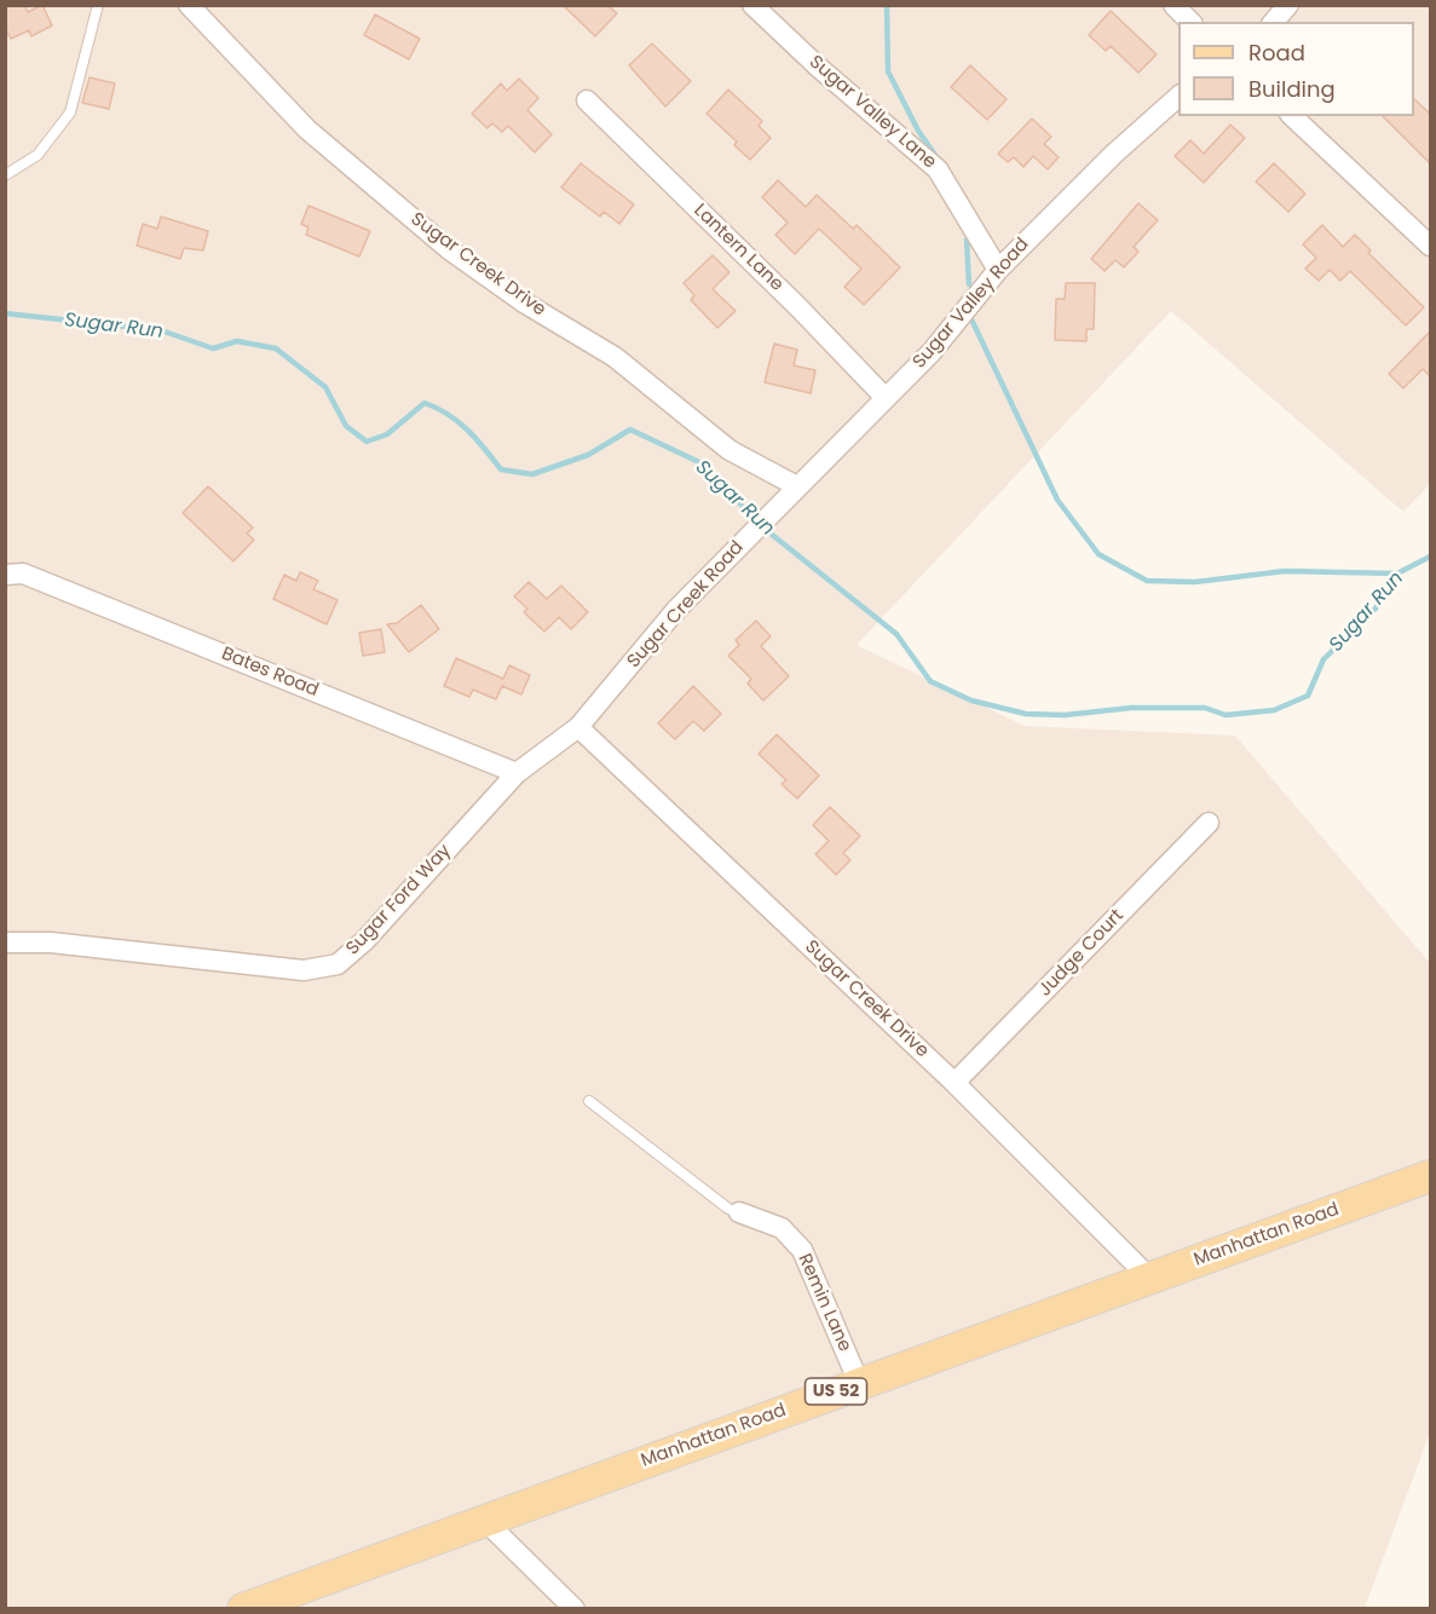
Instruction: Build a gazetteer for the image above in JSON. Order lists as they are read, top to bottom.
{
  "streets": {
    "main road": ["Manhattan Road", "US 52"],
    "street": [
      "Sugar Valley Lane",
      "Lantern Lane",
      "Sugar Creek Drive",
      "Sugar Valley Road",
      "Sugar Creek Road",
      "Bates Road",
      "Sugar Ford Way",
      "Judge Court",
      "Remin Lane"
    ]
  },
  "crossings": [
    ["Sugar Valley Lane", "Sugar Valley Road"],
    ["Lantern Lane", "Sugar Valley Road"],
    ["Sugar Creek Drive", "Sugar Valley Road"],
    ["Sugar Creek Drive", "Sugar Creek Road"],
    ["Sugar Creek Drive", "Sugar Ford Way"],
    ["Sugar Creek Drive", "Judge Court"],
    ["Sugar Creek Drive", "Manhattan Road"],
    ["Sugar Valley Road", "Sugar Creek Road"],
    ["Sugar Creek Road", "Sugar Ford Way"],
    ["Bates Road", "Sugar Ford Way"],
    ["Manhattan Road", "Remin Lane"]
  ],
  "water": ["Sugar Run"],
  "legend": ["Road", "Building"]
}
